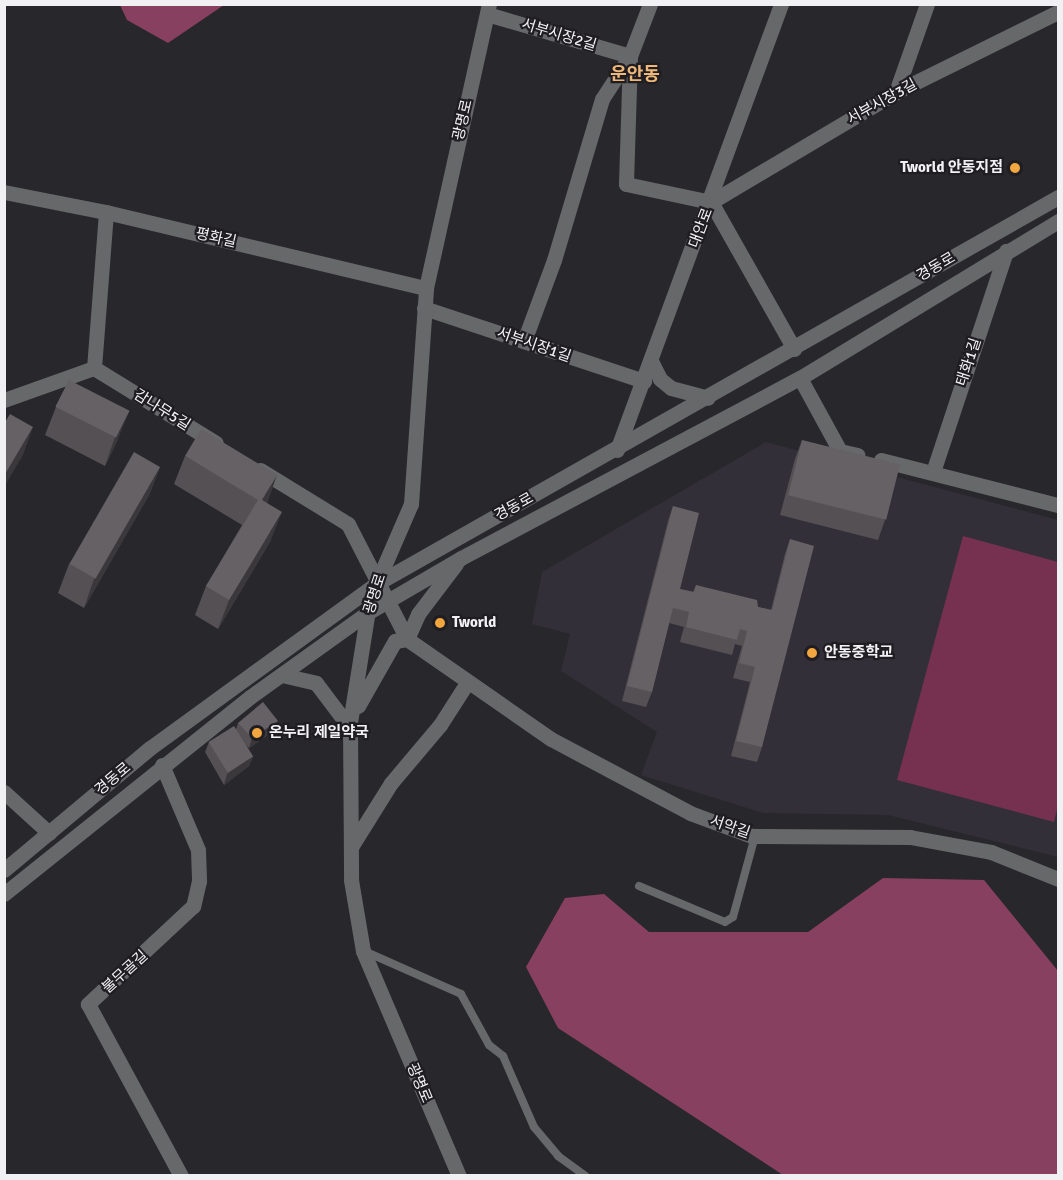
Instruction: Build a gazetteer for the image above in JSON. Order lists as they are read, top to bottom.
{
  "streets": {
    "street": [
      "서부시장2길",
      "서부시장3길",
      "광명로",
      "대안로",
      "평화길",
      "경동로",
      "서부시장1길",
      "태화1길",
      "감나무5길",
      "서악길",
      "불무골길"
    ]
  },
  "crossings": [
    ["서부시장2길", "광명로"],
    ["서부시장3길", "대안로"],
    ["광명로", "평화길"],
    ["광명로", "경동로"],
    ["광명로", "서부시장1길"],
    ["광명로", "서악길"],
    ["대안로", "경동로"],
    ["대안로", "서부시장1길"],
    ["경동로", "태화1길"],
    ["경동로", "서악길"],
    ["경동로", "불무골길"]
  ],
  "districts": ["운안동"],
  "places": [
    "Tworld 안동지점",
    "Tworld",
    "안동중학교",
    "온누리 제일약국"
  ]
}
